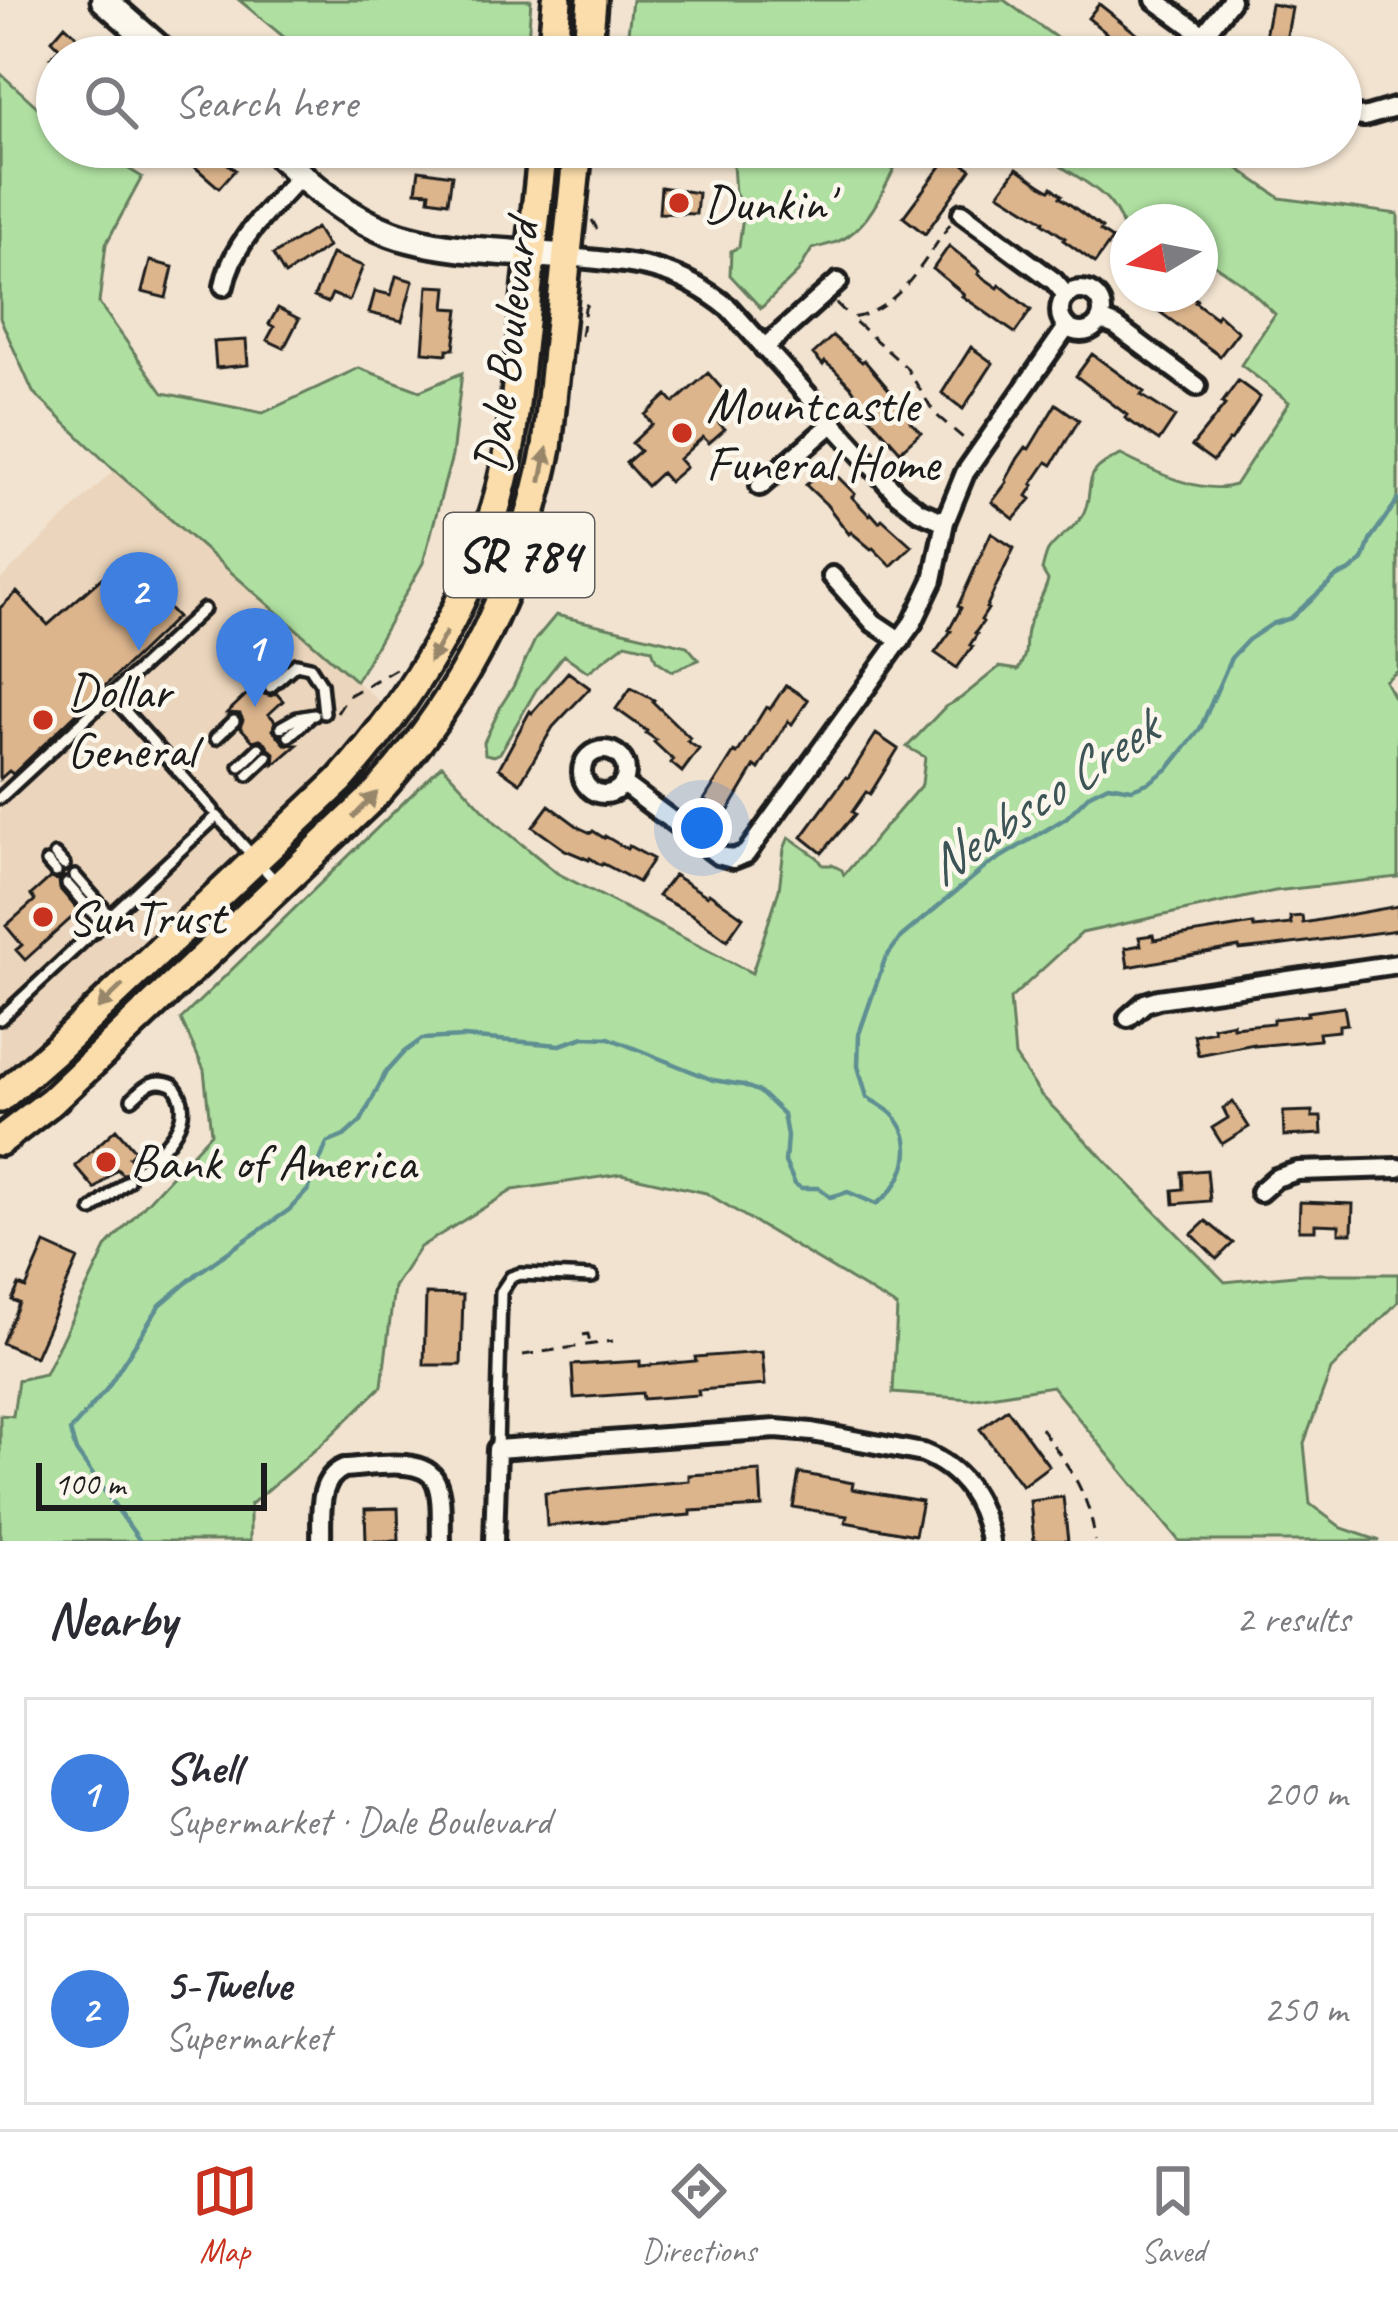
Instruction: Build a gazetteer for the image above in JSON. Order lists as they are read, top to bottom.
{
  "streets": {
    "main road": ["Dale Boulevard", "SR 784"]
  },
  "water": ["Neabsco Creek"],
  "places": [
    "Dunkin'",
    "Mountcastle Funeral Home",
    "Dollar General",
    "SunTrust",
    "Bank of America"
  ],
  "scale_bar": "100 m",
  "north": "left",
  "page": {
    "search": "Search here",
    "pins": ["2", "1"],
    "scale": "100 m",
    "heading": ["Nearby", "2 results"],
    "list": [
      {
        "mark": "1",
        "name": "Shell",
        "note": "Supermarket · Dale Boulevard",
        "value": "200 m"
      },
      {
        "mark": "2",
        "name": "5-Twelve",
        "note": "Supermarket",
        "value": "250 m"
      }
    ],
    "nav": ["Map", "Directions", "Saved"]
  }
}
